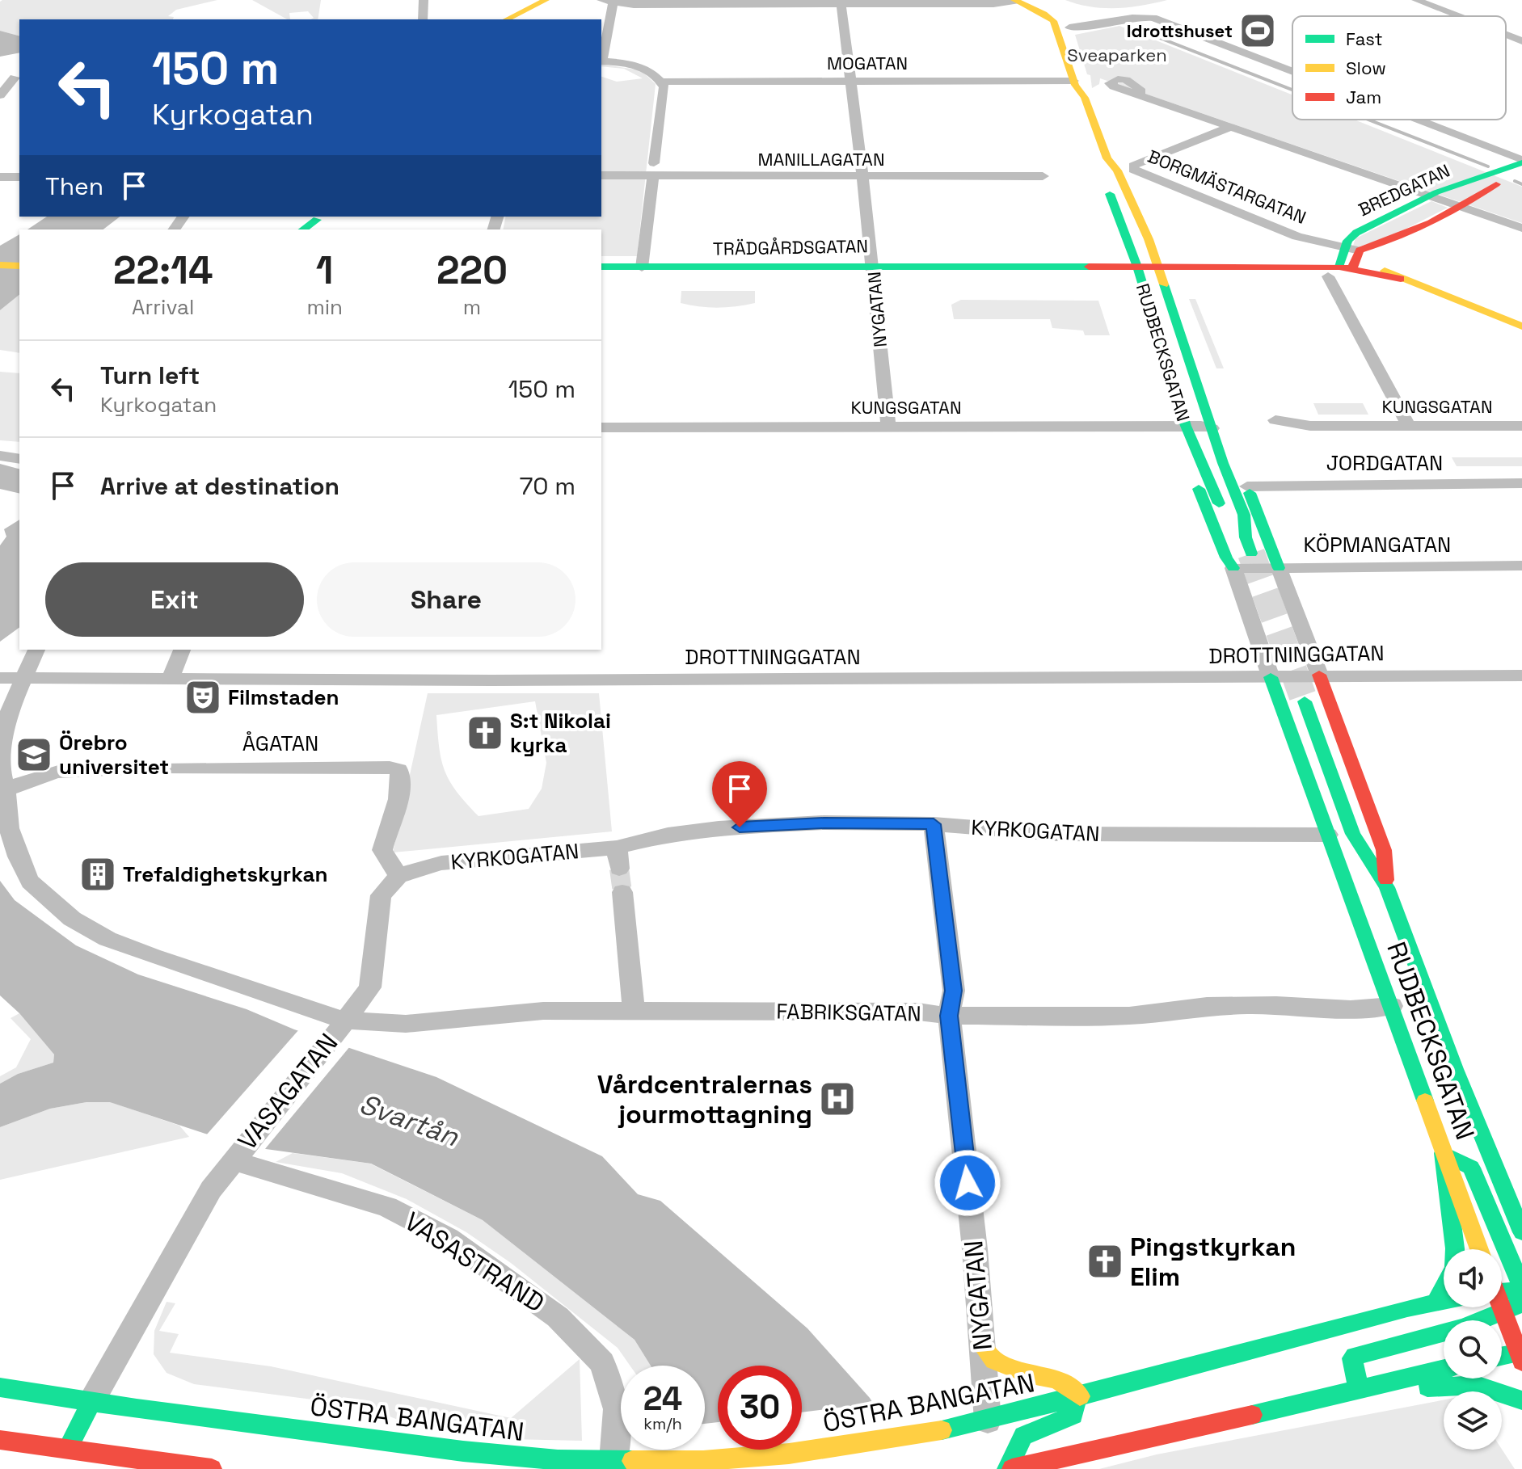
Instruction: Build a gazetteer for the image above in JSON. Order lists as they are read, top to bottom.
{
  "streets": {
    "main road": [
      "BORGMÄSTARGATAN",
      "BREDGATAN",
      "TRÄDGÅRDSGATAN",
      "RUDBECKSGATAN",
      "ÖSTRA BANGATAN"
    ],
    "street": [
      "MOGATAN",
      "MANILLAGATAN",
      "NYGATAN",
      "KUNGSGATAN",
      "JORDGATAN",
      "KÖPMANGATAN",
      "DROTTNINGGATAN",
      "ÅGATAN",
      "KYRKOGATAN",
      "FABRIKSGATAN",
      "VASAGATAN",
      "VASASTRAND"
    ]
  },
  "crossings": [
    ["MOGATAN", "NYGATAN"],
    ["MOGATAN", "RUDBECKSGATAN"],
    ["MANILLAGATAN", "NYGATAN"],
    ["BORGMÄSTARGATAN", "BREDGATAN"],
    ["TRÄDGÅRDSGATAN", "NYGATAN"],
    ["TRÄDGÅRDSGATAN", "RUDBECKSGATAN"],
    ["NYGATAN", "KUNGSGATAN"],
    ["NYGATAN", "KYRKOGATAN"],
    ["NYGATAN", "FABRIKSGATAN"],
    ["NYGATAN", "ÖSTRA BANGATAN"],
    ["RUDBECKSGATAN", "KUNGSGATAN"],
    ["RUDBECKSGATAN", "FABRIKSGATAN"],
    ["ÅGATAN", "KYRKOGATAN"],
    ["ÅGATAN", "FABRIKSGATAN"],
    ["ÅGATAN", "VASAGATAN"],
    ["KYRKOGATAN", "VASAGATAN"],
    ["FABRIKSGATAN", "VASAGATAN"],
    ["VASAGATAN", "VASASTRAND"],
    ["VASAGATAN", "ÖSTRA BANGATAN"],
    ["VASASTRAND", "ÖSTRA BANGATAN"]
  ],
  "water": ["Svartån"],
  "parks": ["Sveaparken"],
  "places": {
    "sports": ["Idrottshuset"],
    "theatre": ["Filmstaden"],
    "church": ["S:t Nikolai kyrka", "Pingstkyrkan Elim"],
    "school or university": ["Örebro universitet"],
    "building": ["Trefaldighetskyrkan"],
    "hospital": ["Vårdcentralernas jourmottagning"]
  },
  "legend": ["Fast", "Slow", "Jam"],
  "page": {
    "turn": ["150 m", "Kyrkogatan"],
    "then": "Then",
    "eta": [
      "22:14",
      "Arrival",
      "1",
      "min",
      "220",
      "m"
    ],
    "list": [
      {
        "name": "Turn left",
        "note": "Kyrkogatan",
        "value": "150 m"
      },
      {
        "name": "Arrive at destination",
        "value": "70 m"
      }
    ],
    "buttons": ["Exit", "Share"],
    "speed": "24 km/h",
    "limit": "30"
  }
}
